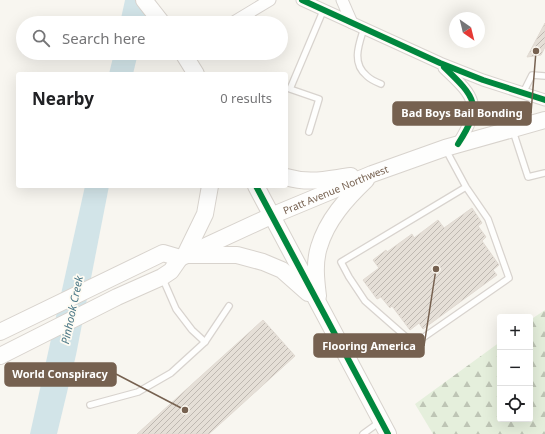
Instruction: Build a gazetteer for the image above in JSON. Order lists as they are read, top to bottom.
{
  "streets": {
    "main road": ["Pratt Avenue Northwest"]
  },
  "water": ["Pinhook Creek"],
  "places": ["Bad Boys Bail Bonding", "Flooring America", "World Conspiracy"],
  "north": "bottom right",
  "page": {
    "search": "Search here",
    "heading": ["Nearby", "0 results"],
    "map_buttons": ["+", "−"]
  }
}
